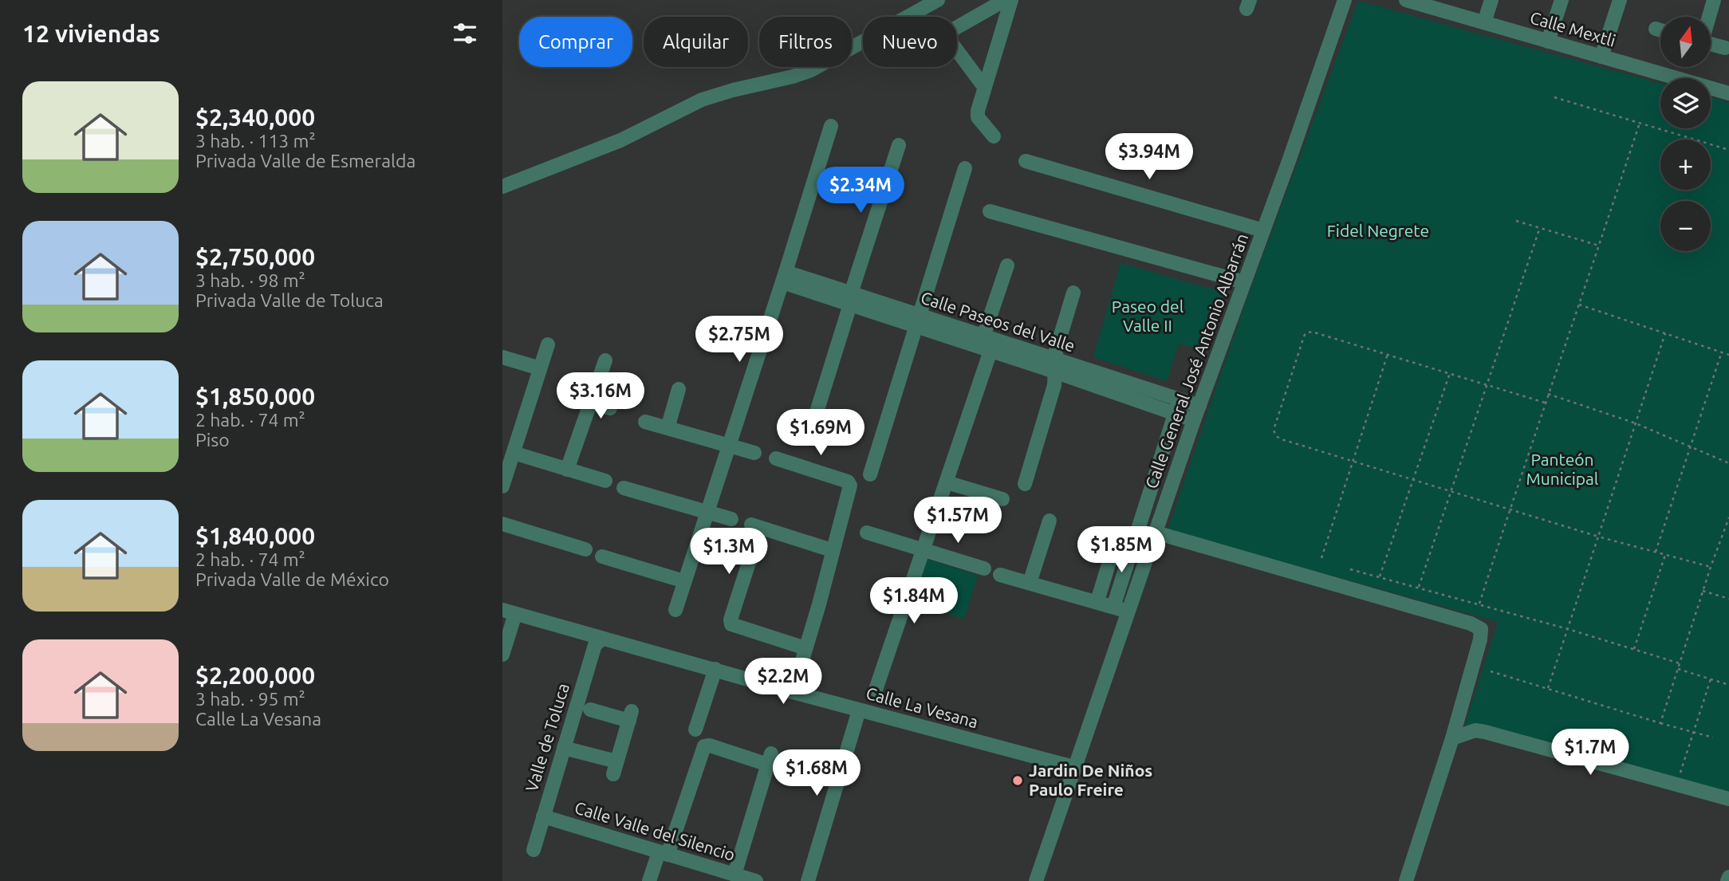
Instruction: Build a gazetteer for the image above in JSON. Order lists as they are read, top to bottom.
{
  "streets": {
    "street": [
      "Calle Mextli",
      "Calle Paseos del Valle",
      "Calle General José Antonio Albarrán",
      "Calle La Vesana",
      "Valle de Toluca",
      "Calle Valle del Silencio"
    ]
  },
  "crossings": [
    ["Calle Paseos del Valle", "Calle General José Antonio Albarrán"],
    ["Calle General José Antonio Albarrán", "Calle La Vesana"],
    ["Calle La Vesana", "Valle de Toluca"],
    ["Valle de Toluca", "Calle Valle del Silencio"]
  ],
  "parks": ["Fidel Negrete", "Paseo del Valle II", "Panteón Municipal"],
  "places": ["Jardin De Niños Paulo Freire"],
  "north": "top",
  "page": {
    "heading": "12 viviendas",
    "map_buttons": ["+", "−"],
    "chip": [
      "Comprar",
      "Alquilar",
      "Filtros",
      "Nuevo"
    ],
    "list": [
      {
        "name": "$2,340,000",
        "note": "3 hab. · 113 m² · Privada Valle de Esmeralda"
      },
      {
        "name": "$2,750,000",
        "note": "3 hab. · 98 m² · Privada Valle de Toluca"
      },
      {
        "name": "$1,850,000",
        "note": "2 hab. · 74 m² · Piso"
      },
      {
        "name": "$1,840,000",
        "note": "2 hab. · 74 m² · Privada Valle de México"
      },
      {
        "name": "$2,200,000",
        "note": "3 hab. · 95 m² · Calle La Vesana"
      }
    ],
    "price": [
      "$3.94M",
      "$2.34M",
      "$2.75M",
      "$3.16M",
      "$1.69M",
      "$1.57M",
      "$1.85M",
      "$1.3M",
      "$1.84M",
      "$2.2M",
      "$1.7M",
      "$1.68M"
    ]
  }
}
